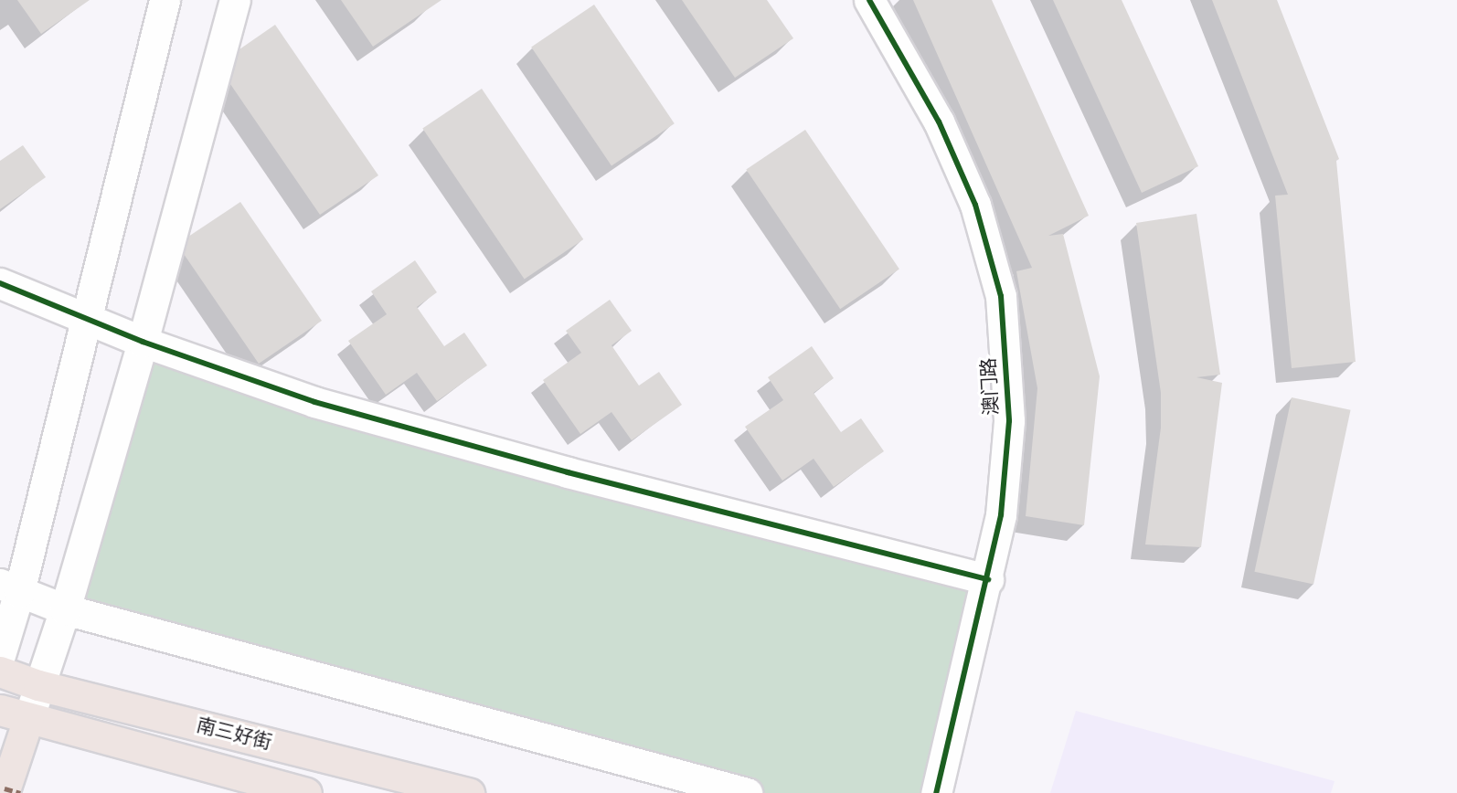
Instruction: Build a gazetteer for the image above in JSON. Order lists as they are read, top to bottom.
{
  "streets": {
    "main road": ["南三好街"],
    "street": ["澳门路"]
  }
}
